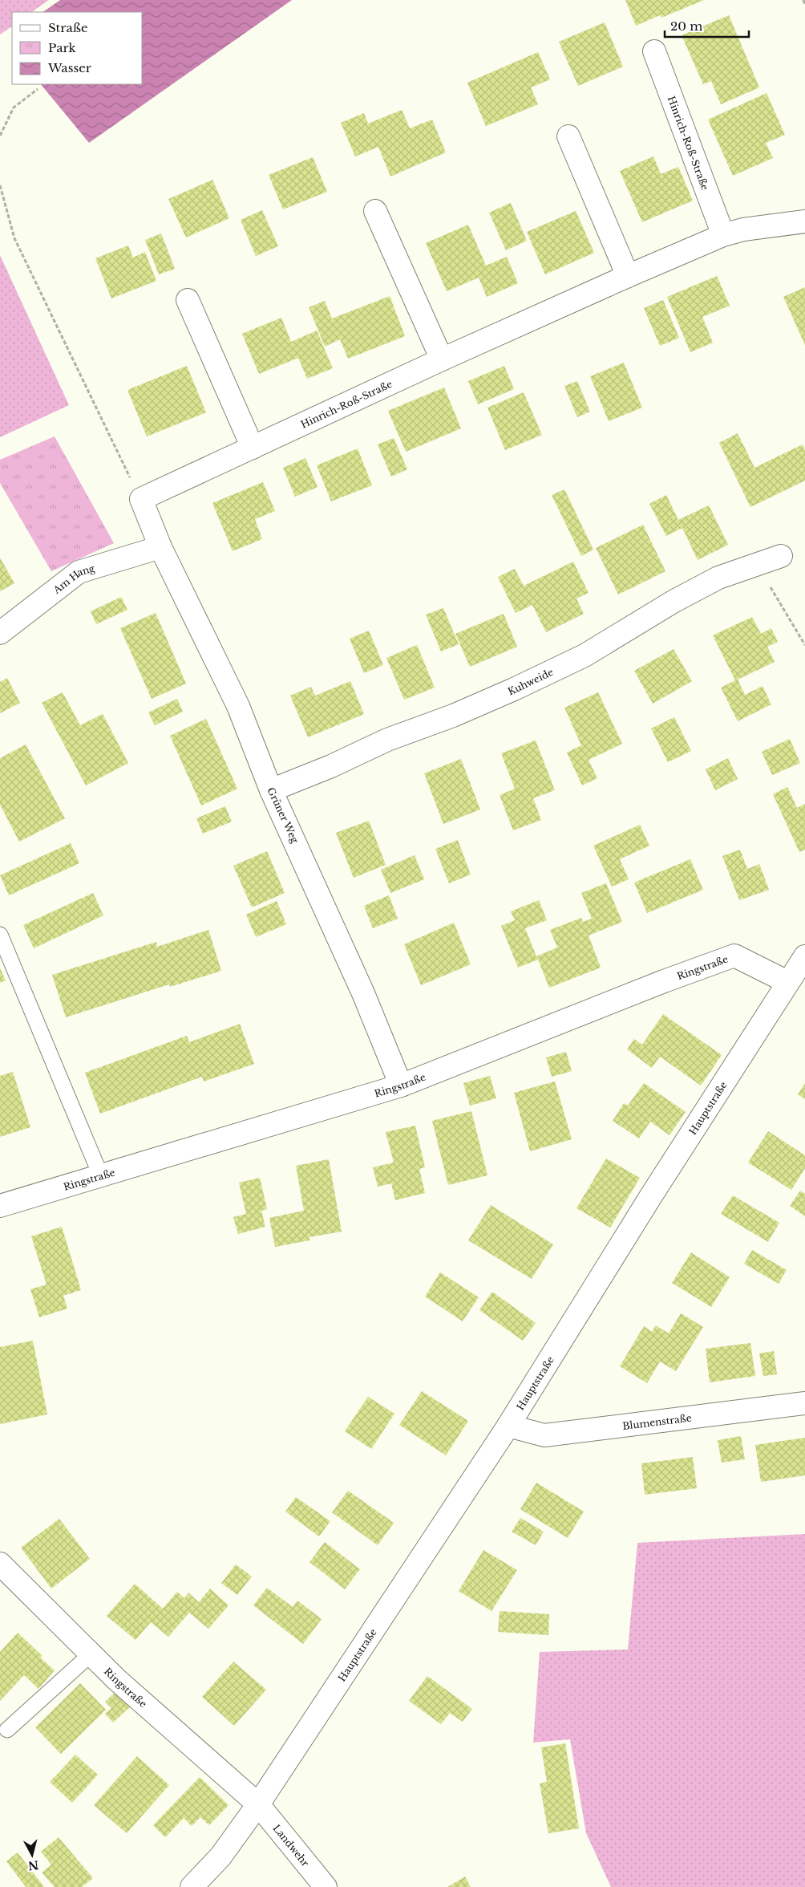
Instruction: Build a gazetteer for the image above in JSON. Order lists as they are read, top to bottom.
{
  "streets": {
    "street": [
      "Hinrich-Roß-Straße",
      "Am Hang",
      "Kuhweide",
      "Grüner Weg",
      "Ringstraße",
      "Hauptstraße",
      "Blumenstraße",
      "Landwehr"
    ]
  },
  "crossings": [
    ["Am Hang", "Grüner Weg"],
    ["Kuhweide", "Grüner Weg"],
    ["Grüner Weg", "Ringstraße"],
    ["Ringstraße", "Hauptstraße"],
    ["Ringstraße", "Landwehr"],
    ["Hauptstraße", "Blumenstraße"],
    ["Hauptstraße", "Landwehr"]
  ],
  "legend": ["Straße", "Park", "Wasser"],
  "scale_bar": "20 m",
  "north": "bottom"
}
